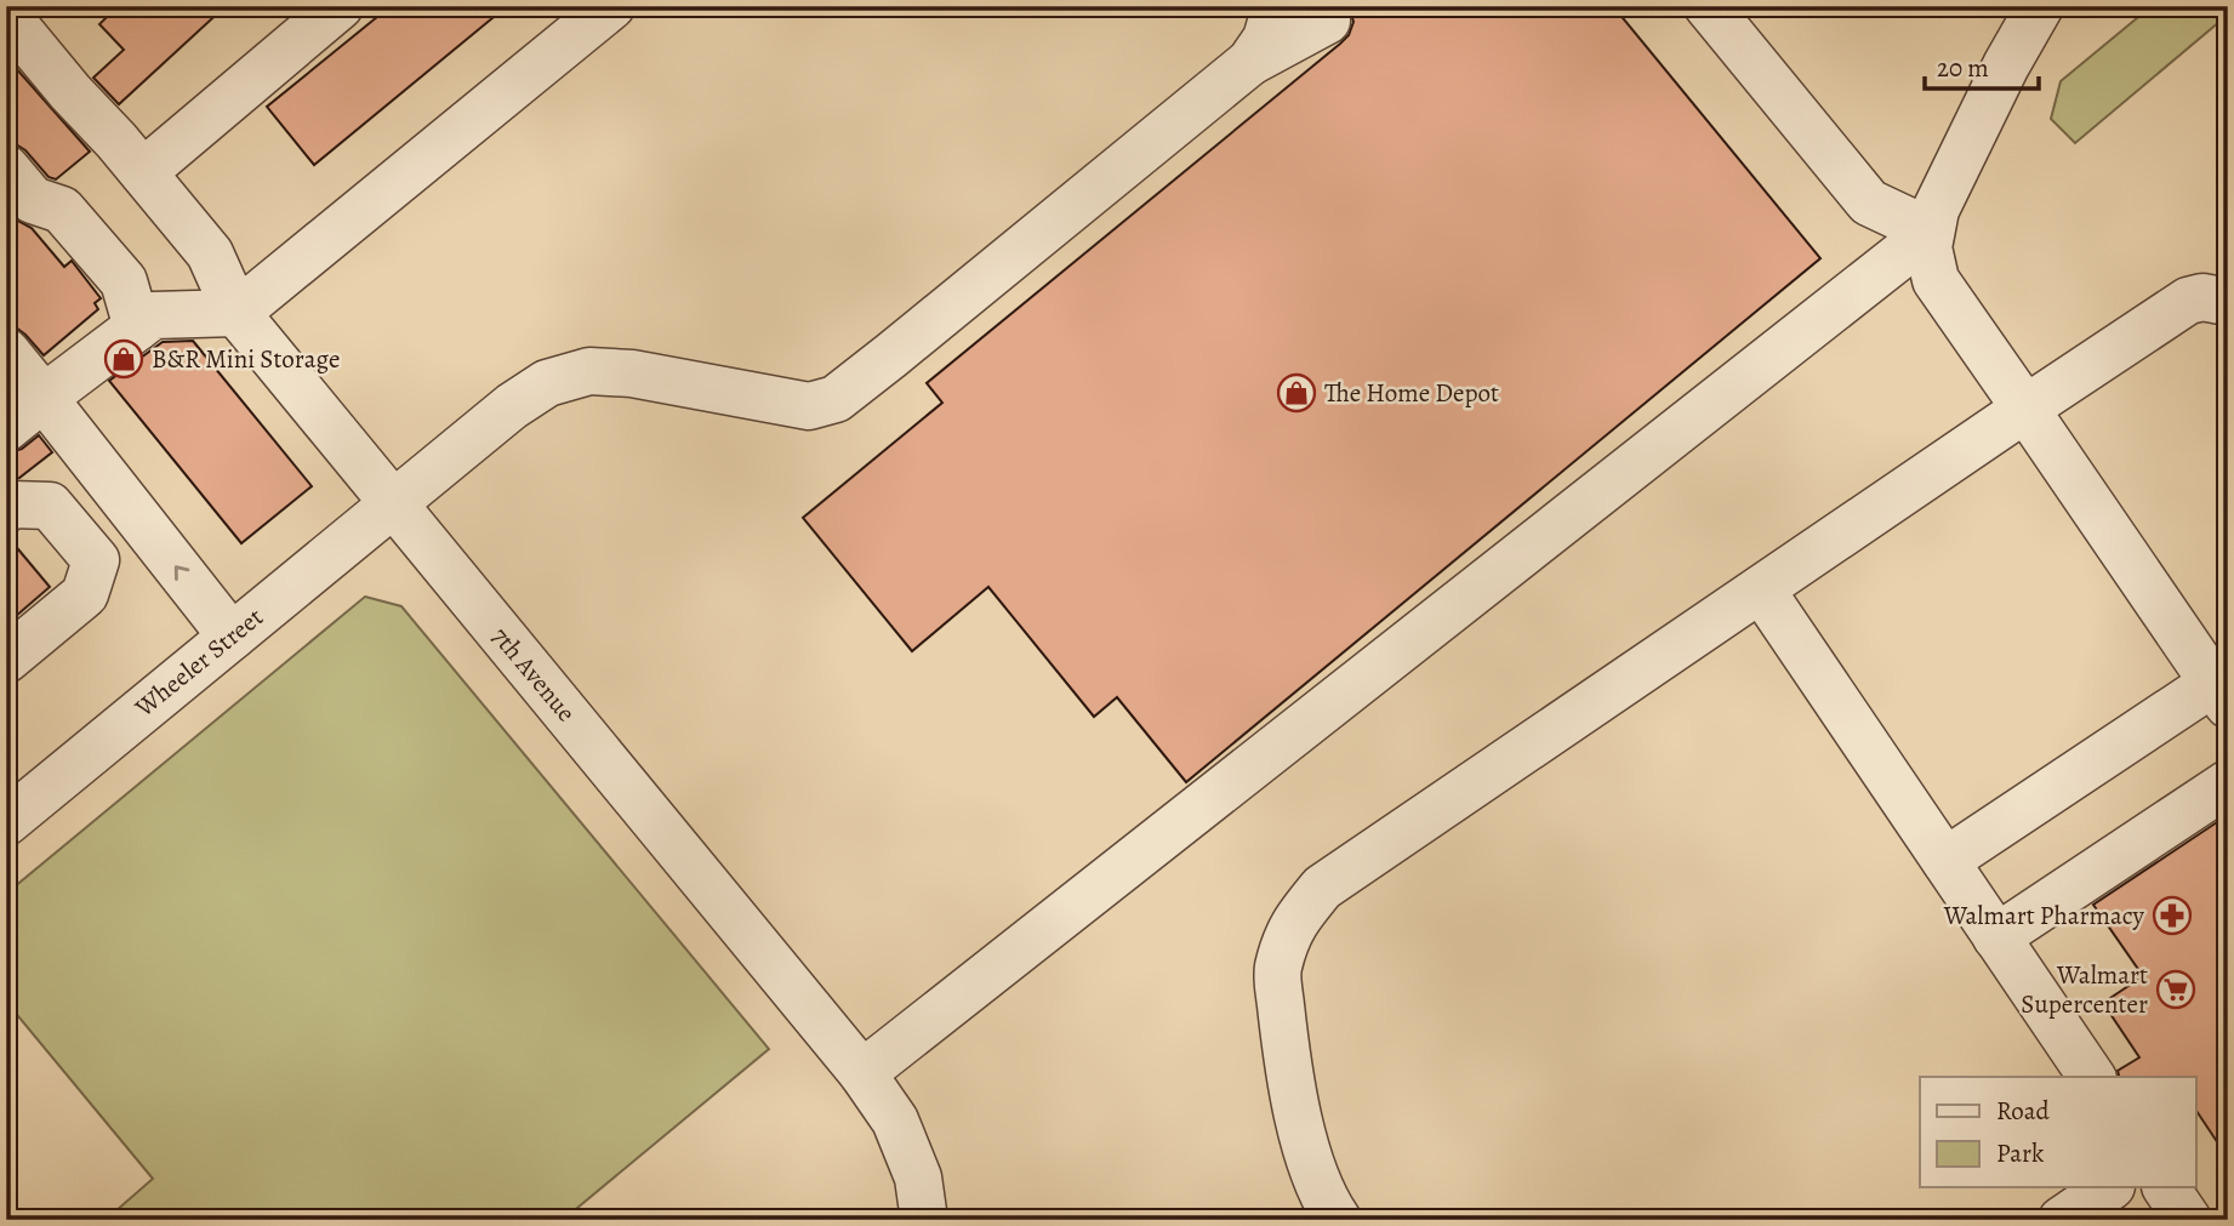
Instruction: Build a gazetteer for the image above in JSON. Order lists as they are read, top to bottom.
{
  "streets": {
    "street": ["Wheeler Street", "7th Avenue"]
  },
  "crossings": [
    ["Wheeler Street", "7th Avenue"]
  ],
  "places": {
    "shop": ["B&R Mini Storage", "The Home Depot"],
    "pharmacy": ["Walmart Pharmacy"],
    "supermarket": ["Walmart Supercenter"]
  },
  "legend": ["Road", "Park"],
  "scale_bar": "20 m"
}
